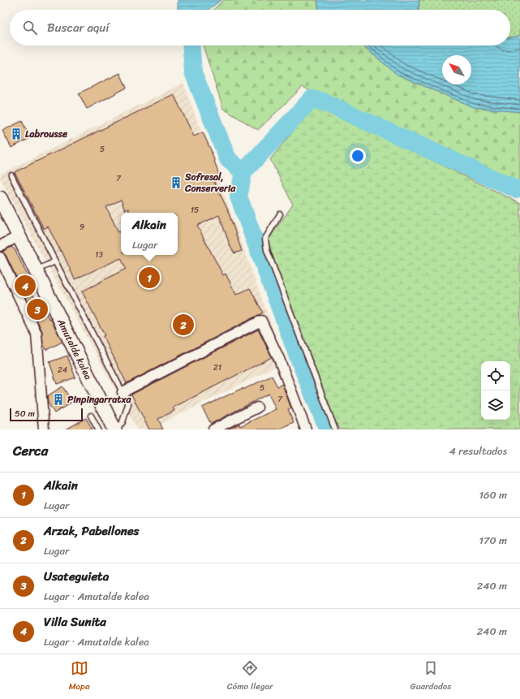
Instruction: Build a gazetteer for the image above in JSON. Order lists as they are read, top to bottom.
{
  "streets": {
    "main road": ["Amutalde kalea"]
  },
  "places": {
    "building": ["Labrousse", "Sofresal, Conserveria", "Pinpingarratxa"]
  },
  "house_numbers": [
    "5",
    "7",
    "15",
    "9",
    "13",
    "21",
    "24",
    "5",
    "7"
  ],
  "scale_bar": "50 m",
  "north": "top left",
  "page": {
    "search": "Buscar aquí",
    "popup": ["Alkain", "Lugar"],
    "pins": [
      "1",
      "4",
      "3",
      "2"
    ],
    "scale": "50 m",
    "heading": ["Cerca", "4 resultados"],
    "list": [
      {
        "mark": "1",
        "name": "Alkain",
        "note": "Lugar",
        "value": "160 m"
      },
      {
        "mark": "2",
        "name": "Arzak, Pabellones",
        "note": "Lugar",
        "value": "170 m"
      },
      {
        "mark": "3",
        "name": "Usateguieta",
        "note": "Lugar · Amutalde kalea",
        "value": "240 m"
      },
      {
        "mark": "4",
        "name": "Villa Sunita",
        "note": "Lugar · Amutalde kalea",
        "value": "240 m"
      }
    ],
    "nav": ["Mapa", "Cómo llegar", "Guardados"]
  }
}
